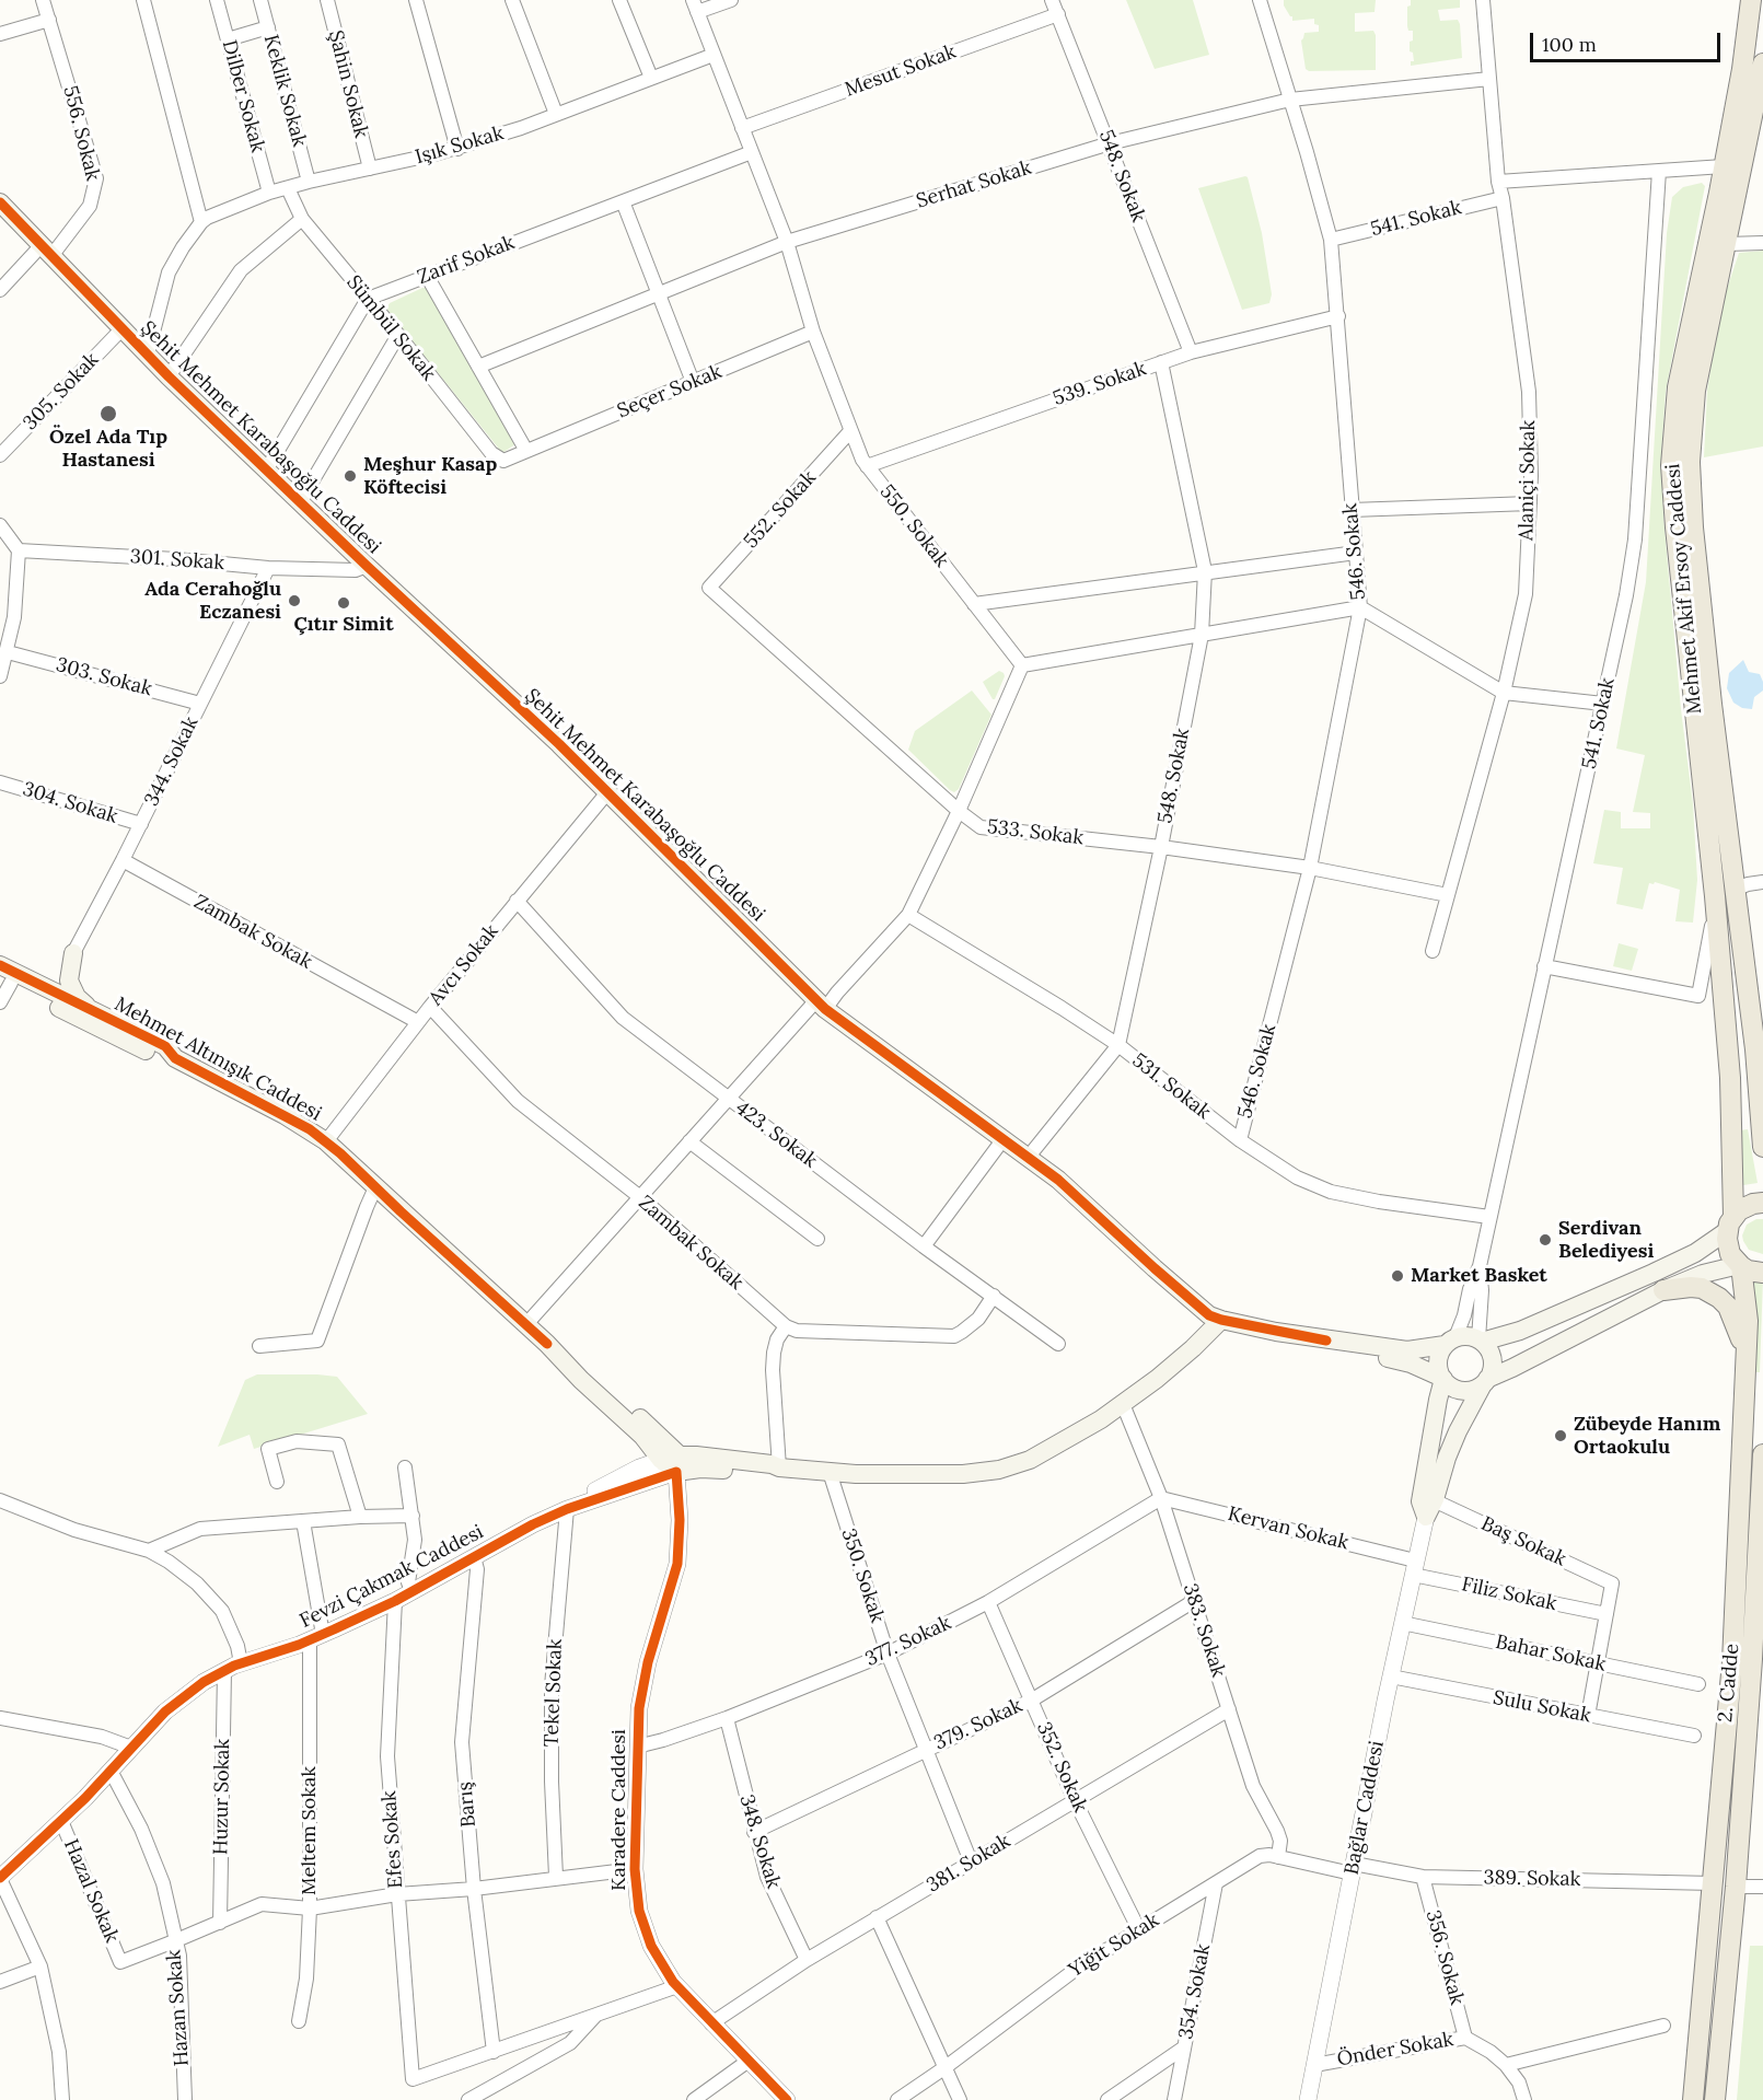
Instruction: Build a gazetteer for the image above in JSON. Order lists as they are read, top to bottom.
{
  "streets": {
    "main road": [
      "Şehit Mehmet Karabaşoğlu Caddesi",
      "Mehmet Akif Ersoy Caddesi",
      "Mehmet Altınışık Caddesi",
      "Fevzi Çakmak Caddesi",
      "2. Cadde"
    ],
    "street": [
      "Mesut Sokak",
      "Şahin Sokak",
      "Keklik Sokak",
      "Dilber Sokak",
      "556. Sokak",
      "Işık Sokak",
      "548. Sokak",
      "Serhat Sokak",
      "541. Sokak",
      "Zarif Sokak",
      "Sümbül Sokak",
      "539. Sokak",
      "305. Sokak",
      "Seçer Sokak",
      "Alaniçi Sokak",
      "552. Sokak",
      "550. Sokak",
      "546. Sokak",
      "301. Sokak",
      "303. Sokak",
      "344. Sokak",
      "304. Sokak",
      "533. Sokak",
      "Zambak Sokak",
      "Avcı Sokak",
      "531. Sokak",
      "423. Sokak",
      "Kervan Sokak",
      "Baş Sokak",
      "350. Sokak",
      "Filiz Sokak",
      "383. Sokak",
      "377. Sokak",
      "Bahar Sokak",
      "Tekel Sokak",
      "Sulu Sokak",
      "379. Sokak",
      "352. Sokak",
      "Huzur Sokak",
      "Barış",
      "Bağlar Caddesi",
      "Karadere Caddesi",
      "Meltem Sokak",
      "Efes Sokak",
      "348. Sokak",
      "381. Sokak",
      "389. Sokak",
      "Hazal Sokak",
      "Yiğit Sokak",
      "356. Sokak",
      "354. Sokak",
      "Hazan Sokak",
      "Önder Sokak"
    ]
  },
  "crossings": [
    ["Mesut Sokak", "548. Sokak"],
    ["Mesut Sokak", "550. Sokak"],
    ["Şahin Sokak", "Işık Sokak"],
    ["Keklik Sokak", "Işık Sokak"],
    ["Dilber Sokak", "Işık Sokak"],
    ["556. Sokak", "Şehit Mehmet Karabaşoğlu Caddesi"],
    ["Işık Sokak", "Sümbül Sokak"],
    ["Işık Sokak", "550. Sokak"],
    ["548. Sokak", "Serhat Sokak"],
    ["548. Sokak", "539. Sokak"],
    ["548. Sokak", "Şehit Mehmet Karabaşoğlu Caddesi"],
    ["548. Sokak", "533. Sokak"],
    ["548. Sokak", "531. Sokak"],
    ["Serhat Sokak", "Alaniçi Sokak"],
    ["Serhat Sokak", "550. Sokak"],
    ["Serhat Sokak", "546. Sokak"],
    ["541. Sokak", "Alaniçi Sokak"],
    ["541. Sokak", "546. Sokak"],
    ["541. Sokak", "531. Sokak"],
    ["Zarif Sokak", "Sümbül Sokak"],
    ["Zarif Sokak", "550. Sokak"],
    ["Sümbül Sokak", "Seçer Sokak"],
    ["539. Sokak", "550. Sokak"],
    ["539. Sokak", "546. Sokak"],
    ["305. Sokak", "Şehit Mehmet Karabaşoğlu Caddesi"],
    ["Seçer Sokak", "550. Sokak"],
    ["Şehit Mehmet Karabaşoğlu Caddesi", "301. Sokak"],
    ["Şehit Mehmet Karabaşoğlu Caddesi", "Avcı Sokak"],
    ["Şehit Mehmet Karabaşoğlu Caddesi", "Fevzi Çakmak Caddesi"],
    ["Alaniçi Sokak", "533. Sokak"],
    ["552. Sokak", "550. Sokak"],
    ["552. Sokak", "533. Sokak"],
    ["546. Sokak", "533. Sokak"],
    ["546. Sokak", "531. Sokak"],
    ["301. Sokak", "344. Sokak"],
    ["Mehmet Akif Ersoy Caddesi", "2. Cadde"],
    ["303. Sokak", "344. Sokak"],
    ["344. Sokak", "304. Sokak"],
    ["344. Sokak", "Zambak Sokak"],
    ["Zambak Sokak", "Avcı Sokak"],
    ["Avcı Sokak", "Mehmet Altınışık Caddesi"],
    ["Avcı Sokak", "423. Sokak"],
    ["Mehmet Altınışık Caddesi", "Fevzi Çakmak Caddesi"],
    ["Mehmet Altınışık Caddesi", "Karadere Caddesi"],
    ["Kervan Sokak", "Filiz Sokak"],
    ["Kervan Sokak", "383. Sokak"],
    ["Kervan Sokak", "377. Sokak"],
    ["Kervan Sokak", "Bağlar Caddesi"],
    ["Baş Sokak", "Filiz Sokak"],
    ["Baş Sokak", "Bağlar Caddesi"],
    ["350. Sokak", "Fevzi Çakmak Caddesi"],
    ["350. Sokak", "377. Sokak"],
    ["350. Sokak", "379. Sokak"],
    ["350. Sokak", "381. Sokak"],
    ["Fevzi Çakmak Caddesi", "383. Sokak"],
    ["Fevzi Çakmak Caddesi", "Tekel Sokak"],
    ["Fevzi Çakmak Caddesi", "Huzur Sokak"],
    ["Fevzi Çakmak Caddesi", "Barış"],
    ["Fevzi Çakmak Caddesi", "Karadere Caddesi"],
    ["Fevzi Çakmak Caddesi", "Meltem Sokak"],
    ["Fevzi Çakmak Caddesi", "Efes Sokak"],
    ["Fevzi Çakmak Caddesi", "Hazal Sokak"],
    ["Fevzi Çakmak Caddesi", "Hazan Sokak"],
    ["Filiz Sokak", "Bağlar Caddesi"],
    ["383. Sokak", "377. Sokak"],
    ["383. Sokak", "379. Sokak"],
    ["383. Sokak", "381. Sokak"],
    ["383. Sokak", "Yiğit Sokak"],
    ["377. Sokak", "352. Sokak"],
    ["377. Sokak", "Karadere Caddesi"],
    ["377. Sokak", "348. Sokak"],
    ["Bahar Sokak", "Bağlar Caddesi"],
    ["2. Cadde", "389. Sokak"],
    ["Sulu Sokak", "Bağlar Caddesi"],
    ["379. Sokak", "352. Sokak"],
    ["379. Sokak", "348. Sokak"],
    ["352. Sokak", "381. Sokak"],
    ["352. Sokak", "Yiğit Sokak"],
    ["Barış", "Efes Sokak"],
    ["Bağlar Caddesi", "389. Sokak"],
    ["Bağlar Caddesi", "Yiğit Sokak"],
    ["Bağlar Caddesi", "Önder Sokak"],
    ["Karadere Caddesi", "381. Sokak"],
    ["348. Sokak", "381. Sokak"],
    ["389. Sokak", "Yiğit Sokak"],
    ["389. Sokak", "356. Sokak"],
    ["Hazal Sokak", "Hazan Sokak"],
    ["Yiğit Sokak", "354. Sokak"],
    ["356. Sokak", "Önder Sokak"]
  ],
  "places": [
    "Özel Ada Tıp Hastanesi",
    "Meşhur Kasap Köftecisi",
    "Ada Cerahoğlu Eczanesi",
    "Çıtır Simit",
    "Serdivan Belediyesi",
    "Market Basket",
    "Zübeyde Hanım Ortaokulu"
  ],
  "scale_bar": "100 m"
}
